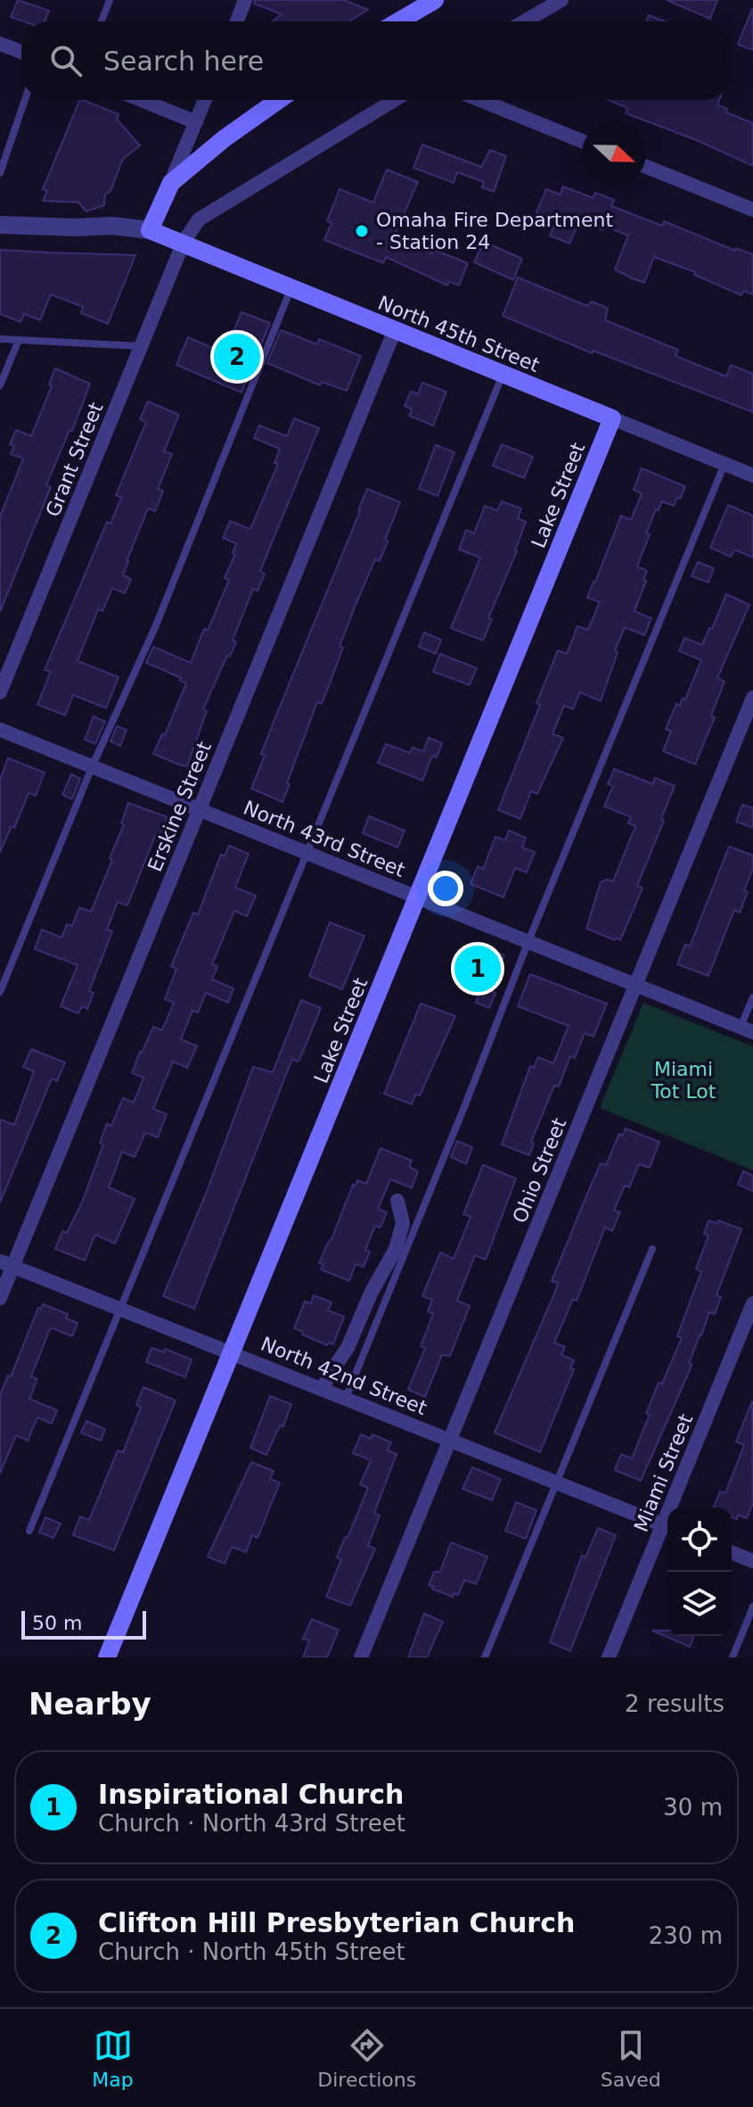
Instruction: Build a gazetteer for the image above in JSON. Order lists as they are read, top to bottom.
{
  "streets": {
    "main road": ["North 45th Street", "Lake Street"],
    "street": [
      "Grant Street",
      "Erskine Street",
      "North 43rd Street",
      "Ohio Street",
      "North 42nd Street",
      "Miami Street"
    ]
  },
  "crossings": [
    ["North 45th Street", "Grant Street"],
    ["North 45th Street", "Lake Street"],
    ["North 45th Street", "Erskine Street"],
    ["Lake Street", "North 43rd Street"],
    ["Lake Street", "North 42nd Street"],
    ["Erskine Street", "North 43rd Street"],
    ["Erskine Street", "North 42nd Street"],
    ["North 43rd Street", "Ohio Street"],
    ["Ohio Street", "North 42nd Street"],
    ["North 42nd Street", "Miami Street"]
  ],
  "parks": ["Miami Tot Lot"],
  "places": ["Omaha Fire Department - Station 24"],
  "scale_bar": "50 m",
  "north": "right",
  "page": {
    "search": "Search here",
    "pins": ["2", "1"],
    "scale": "50 m",
    "heading": ["Nearby", "2 results"],
    "list": [
      {
        "mark": "1",
        "name": "Inspirational Church",
        "note": "Church · North 43rd Street",
        "value": "30 m"
      },
      {
        "mark": "2",
        "name": "Clifton Hill Presbyterian Church",
        "note": "Church · North 45th Street",
        "value": "230 m"
      }
    ],
    "nav": ["Map", "Directions", "Saved"]
  }
}
